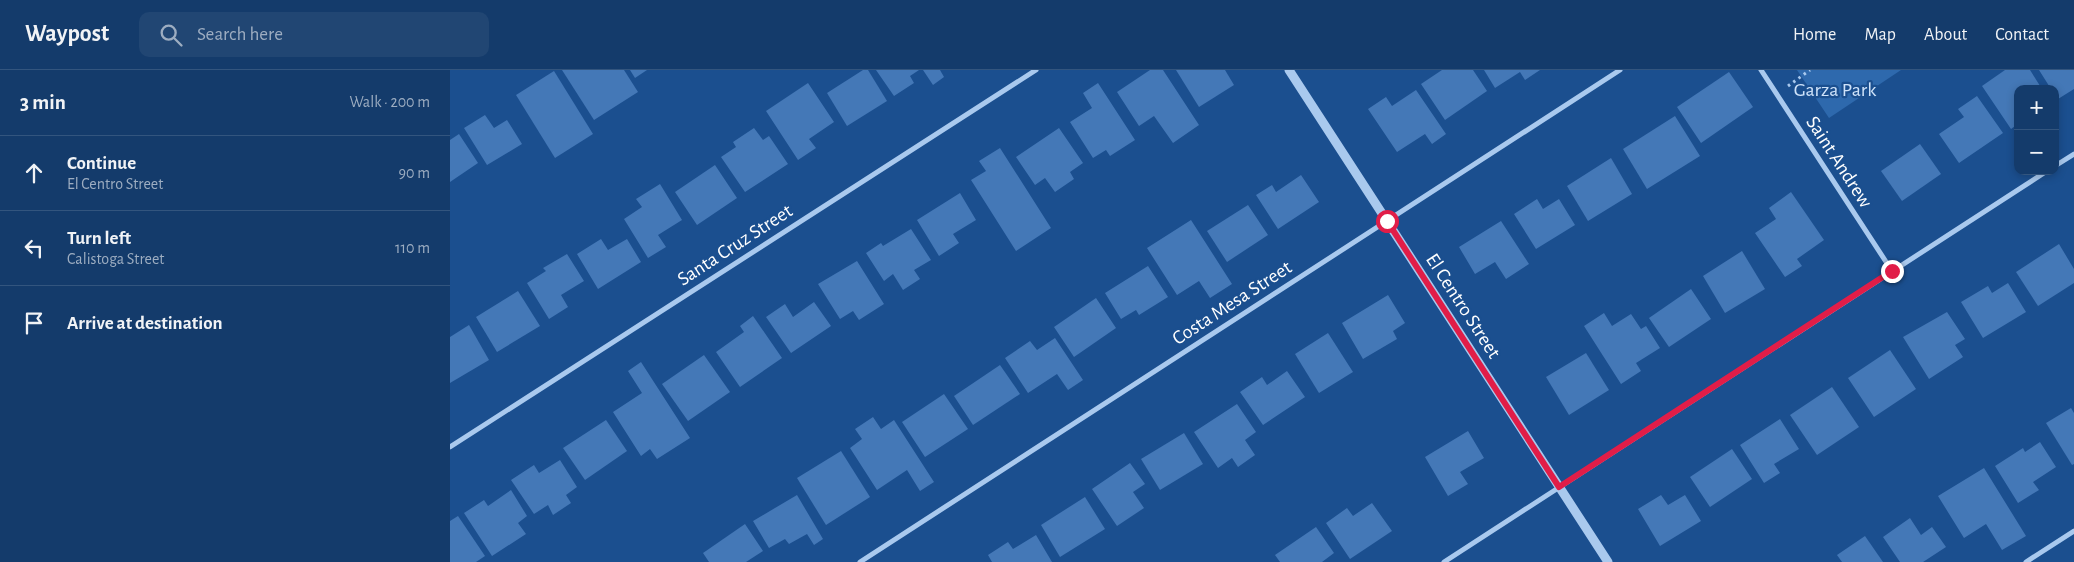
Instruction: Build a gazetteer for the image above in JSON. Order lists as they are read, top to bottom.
{
  "streets": {
    "street": [
      "Saint Andrew",
      "Santa Cruz Street",
      "Costa Mesa Street",
      "El Centro Street"
    ]
  },
  "crossings": [
    ["Costa Mesa Street", "El Centro Street"]
  ],
  "parks": ["Garza Park"],
  "page": {
    "header": "Waypost",
    "search": "Search here",
    "nav": [
      "Home",
      "Map",
      "About",
      "Contact"
    ],
    "heading": ["3 min", "Walk · 200 m"],
    "map_buttons": ["+", "−"],
    "list": [
      ["Continue", "El Centro Street", "90 m"],
      ["Turn left", "Calistoga Street", "110 m"],
      "Arrive at destination"
    ]
  }
}
